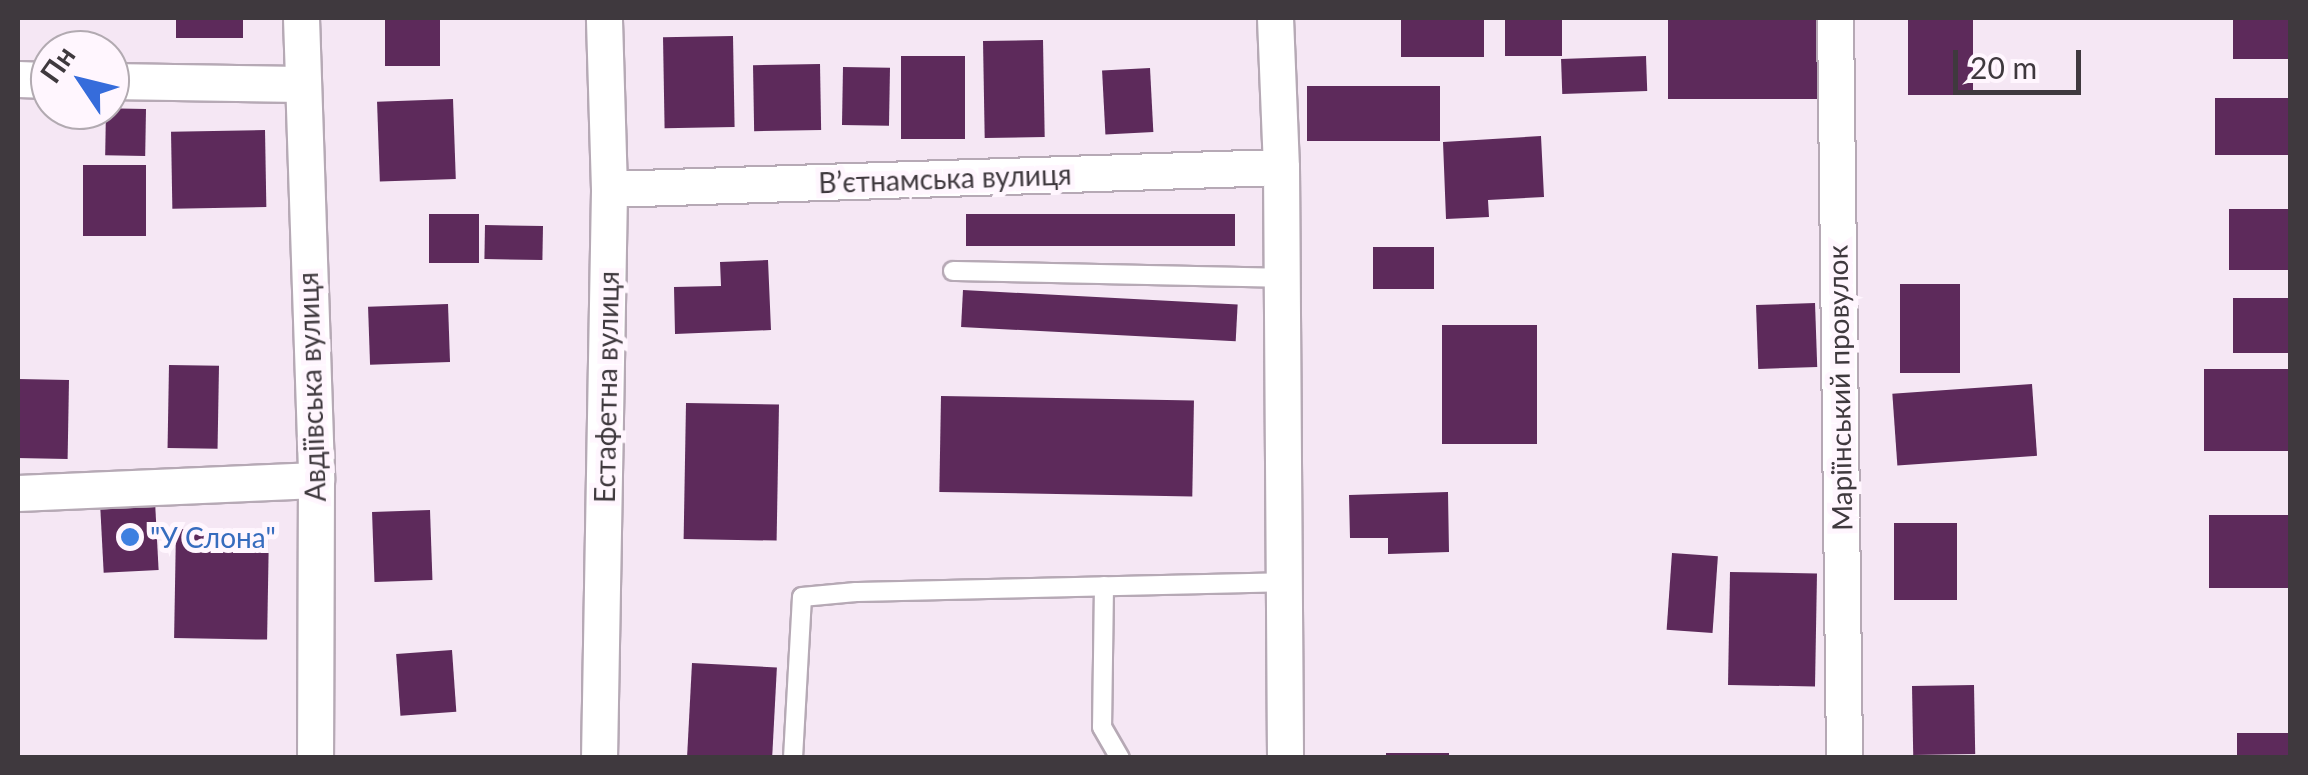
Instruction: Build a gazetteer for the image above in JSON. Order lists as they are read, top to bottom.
{
  "streets": {
    "street": [
      "Вʼєтнамська вулиця",
      "Авдіївська вулиця",
      "Естафетна вулиця",
      "Маріїнський провулок"
    ]
  },
  "crossings": [
    ["Вʼєтнамська вулиця", "Естафетна вулиця"]
  ],
  "places": ["\"У Слона\""],
  "scale_bar": "20 m",
  "north": "top left"
}
